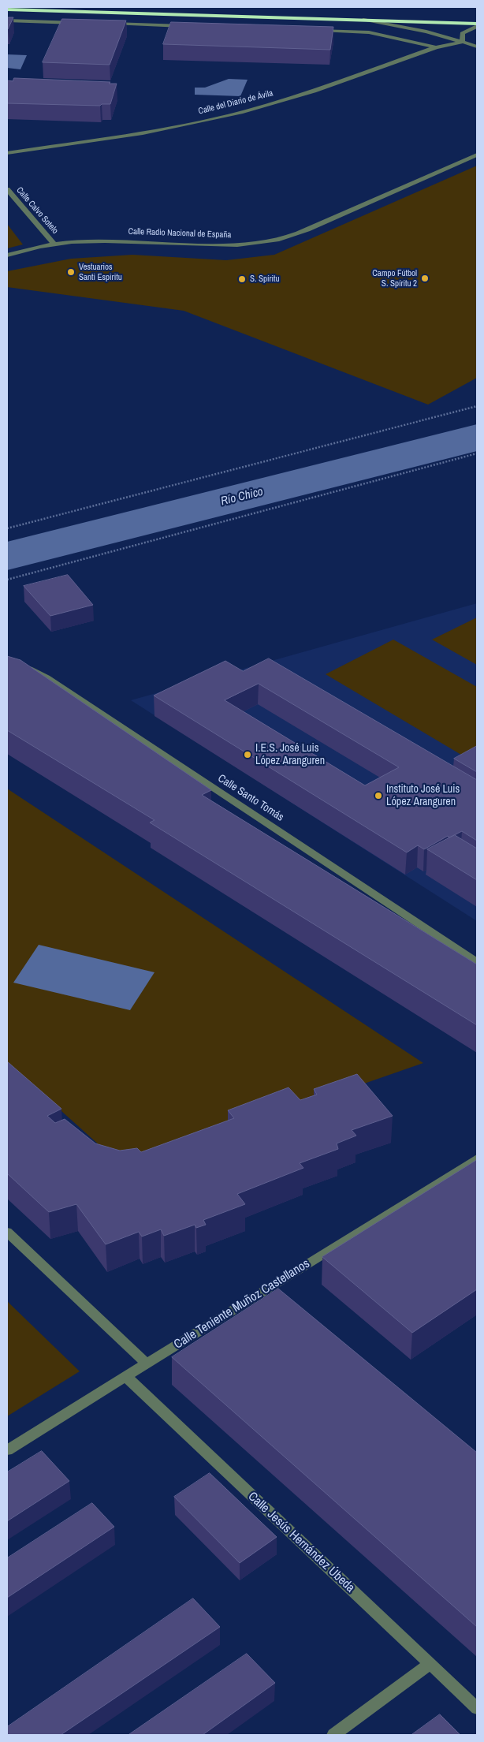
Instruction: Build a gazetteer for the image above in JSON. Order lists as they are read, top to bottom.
{
  "streets": {
    "street": [
      "Calle del Diario de Ávila",
      "Calle Calvo Sotelo",
      "Calle Radio Nacional de España",
      "Calle Santo Tomás",
      "Calle Teniente Muñoz Castellanos",
      "Calle Jesús Hernández Úbeda"
    ]
  },
  "crossings": [
    ["Calle Calvo Sotelo", "Calle Radio Nacional de España"],
    ["Calle Teniente Muñoz Castellanos", "Calle Jesús Hernández Úbeda"]
  ],
  "water": ["Río Chico"],
  "places": [
    "Vestuarios Santi Espiritu",
    "Campo Fútbol S. Spíritu 2",
    "S. Spíritu",
    "I.E.S. José Luis López Aranguren",
    "Instituto José Luis López Aranguren"
  ]
}
